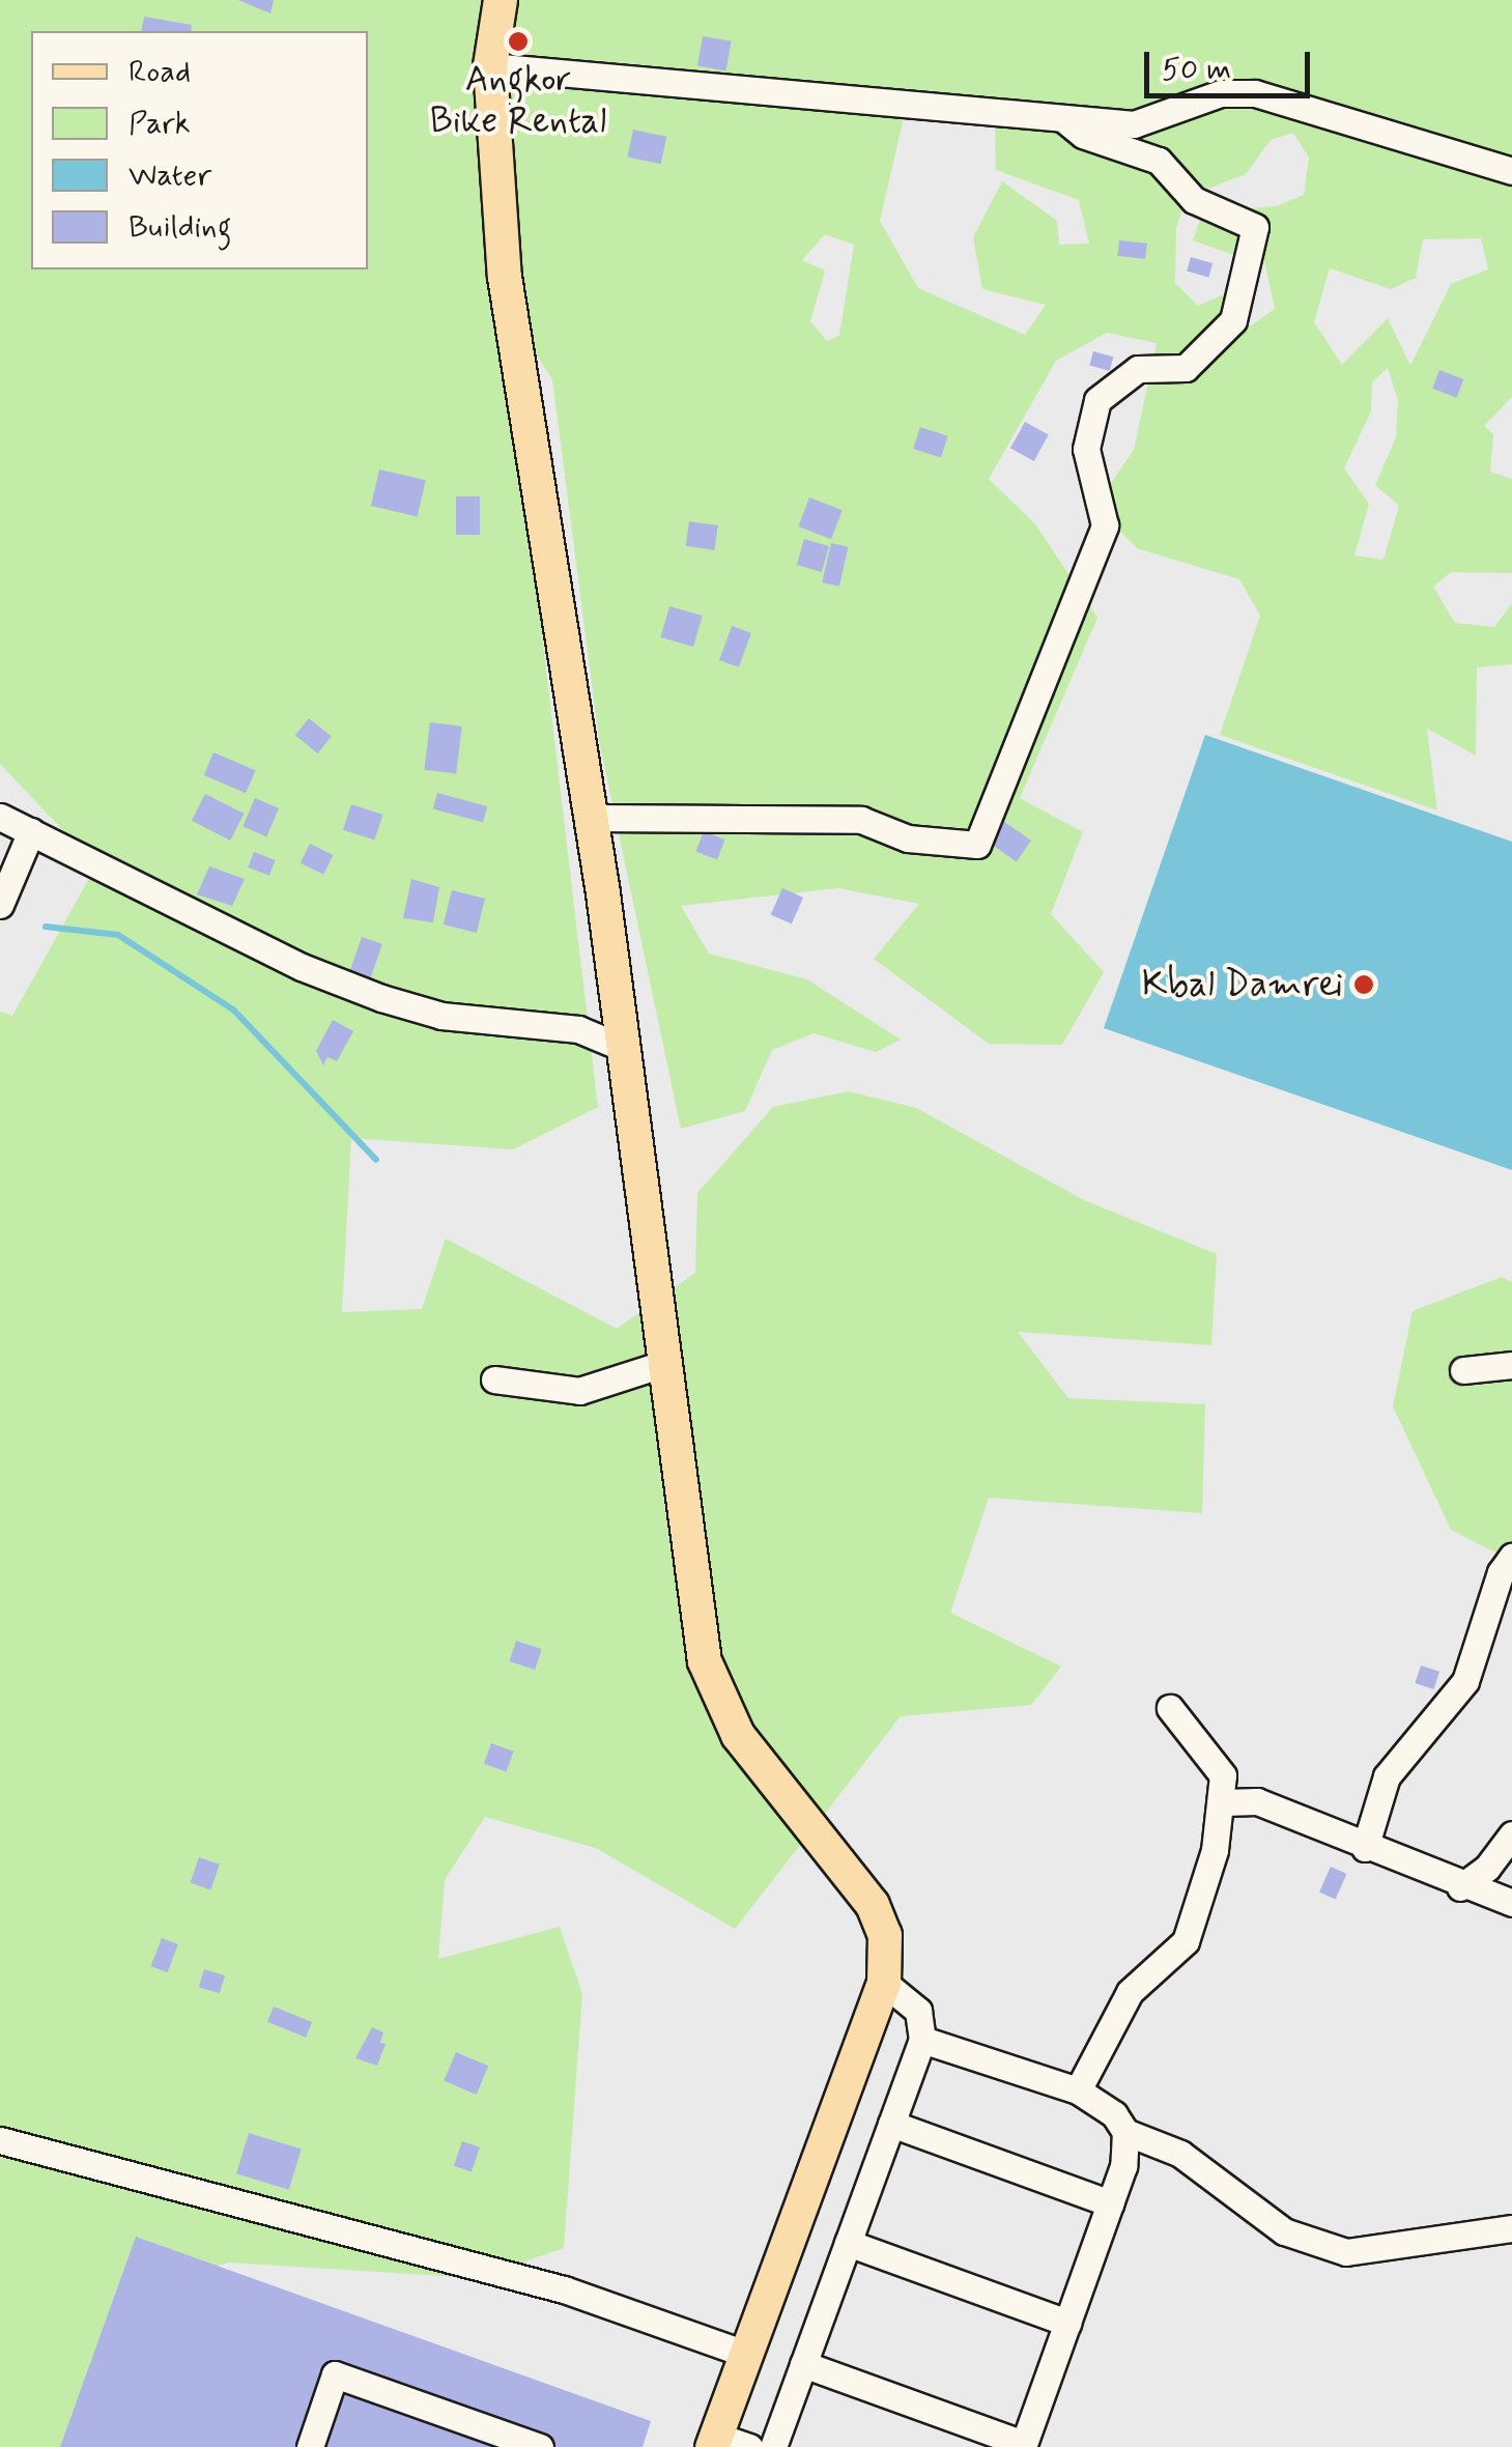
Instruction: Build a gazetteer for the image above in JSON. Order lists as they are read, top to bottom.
{
  "places": ["Angkor Bike Rental", "Kbal Damrei"],
  "legend": [
    "Road",
    "Park",
    "Water",
    "Building"
  ],
  "scale_bar": "50 m"
}
